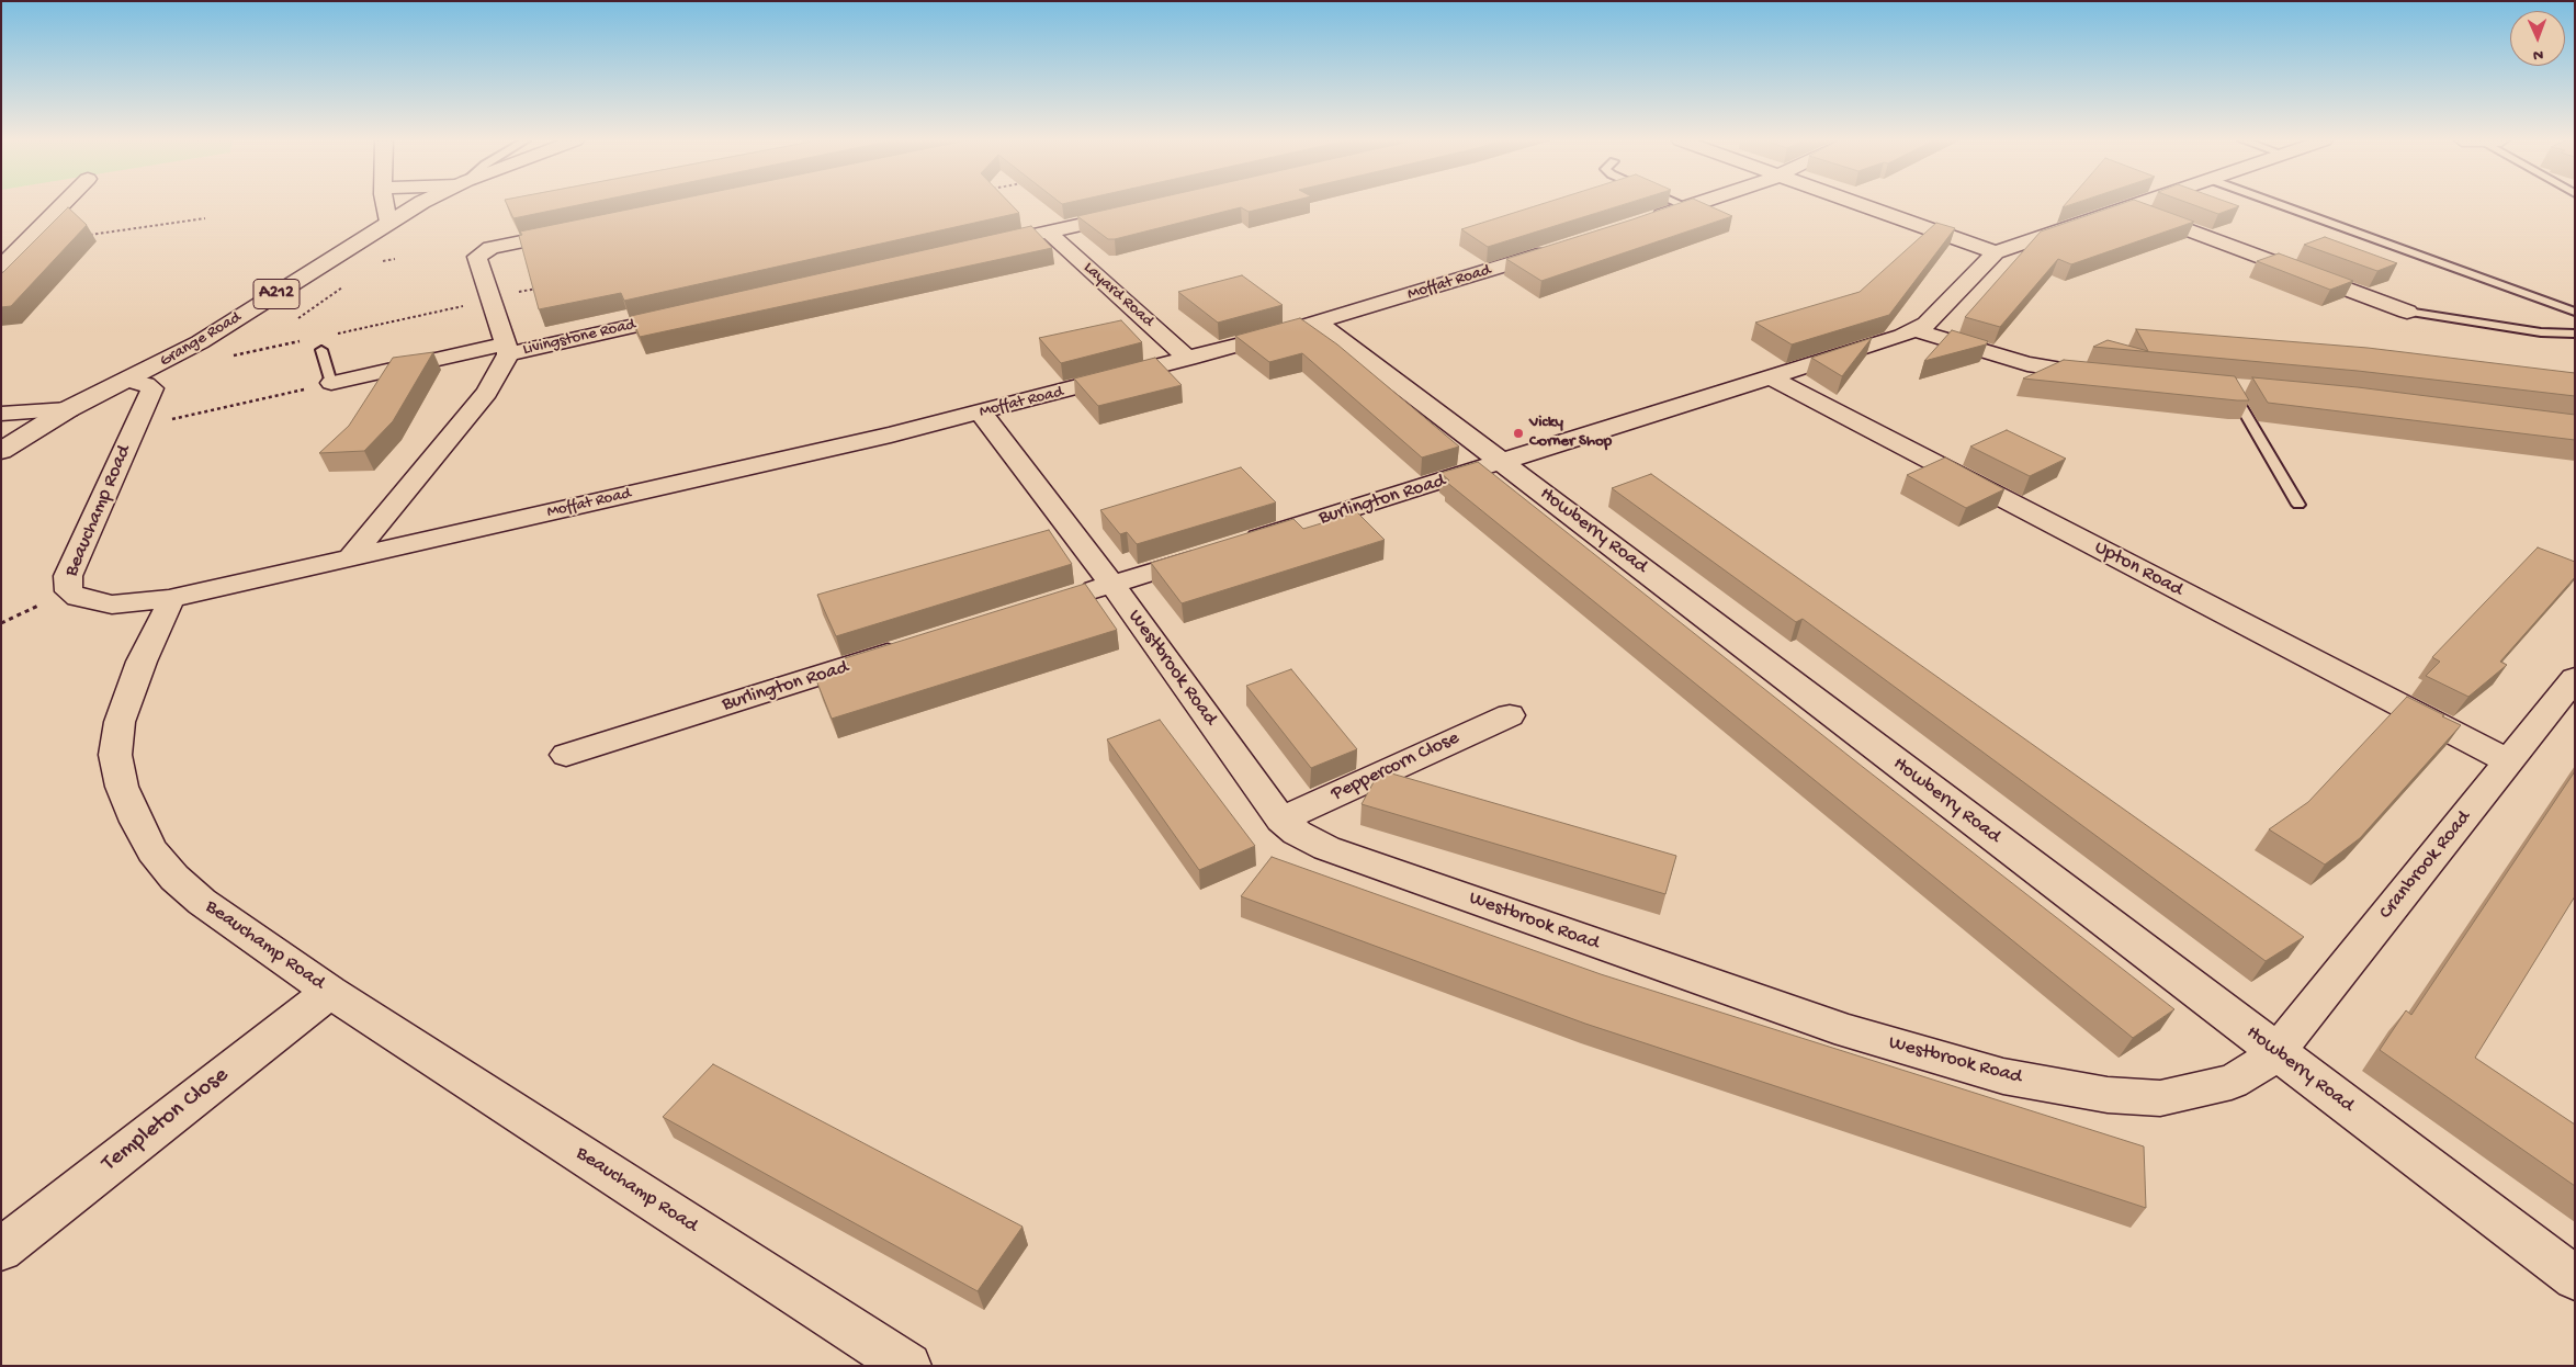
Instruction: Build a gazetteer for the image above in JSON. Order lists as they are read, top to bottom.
{
  "streets": {
    "street": [
      "Moffat Road",
      "A212",
      "Layard Road",
      "Livingstone Road",
      "Grange Road",
      "Burlington Road",
      "Beauchamp Road",
      "Howberry Road",
      "Upton Road",
      "Westbrook Road",
      "Peppercorn Close",
      "Cranbrook Road",
      "Templeton Close"
    ]
  },
  "crossings": [
    ["Moffat Road", "Layard Road"],
    ["Moffat Road", "Livingstone Road"],
    ["Moffat Road", "Beauchamp Road"],
    ["Moffat Road", "Howberry Road"],
    ["Moffat Road", "Westbrook Road"],
    ["Grange Road", "Beauchamp Road"],
    ["Burlington Road", "Howberry Road"],
    ["Burlington Road", "Upton Road"],
    ["Burlington Road", "Westbrook Road"],
    ["Beauchamp Road", "Templeton Close"],
    ["Howberry Road", "Westbrook Road"],
    ["Howberry Road", "Cranbrook Road"],
    ["Upton Road", "Cranbrook Road"],
    ["Westbrook Road", "Peppercorn Close"],
    ["Westbrook Road", "Cranbrook Road"]
  ],
  "places": ["Vicky Corner Shop"],
  "north": "bottom"
}
